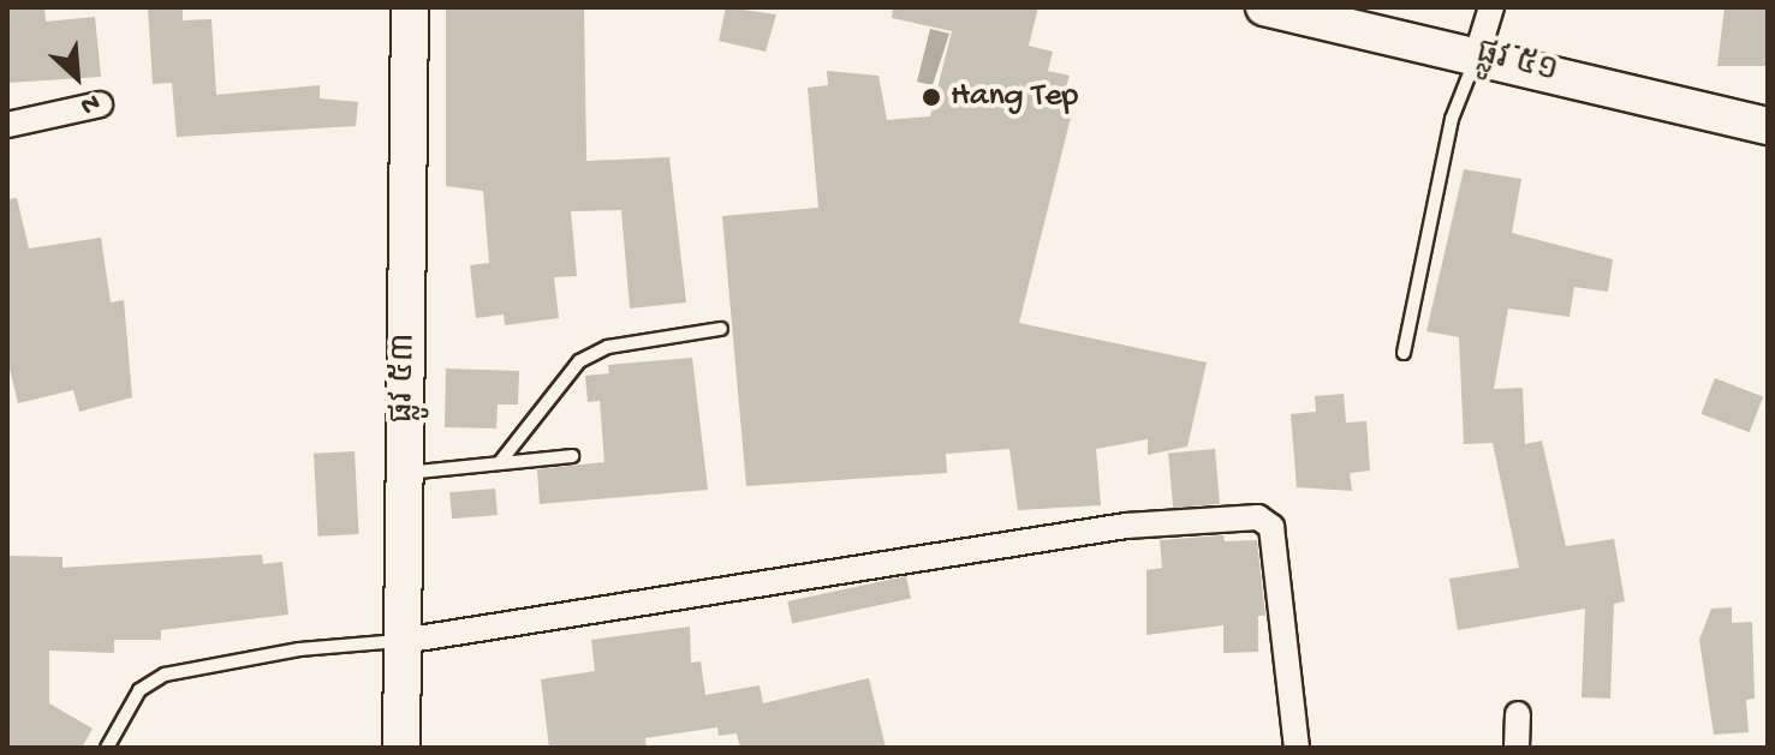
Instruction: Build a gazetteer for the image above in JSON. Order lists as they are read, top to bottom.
{
  "streets": {
    "street": ["ផ្លូវ ៥១", "ផ្លូវ ៥៣"]
  },
  "places": ["Hang Tep"],
  "north": "bottom right"
}
